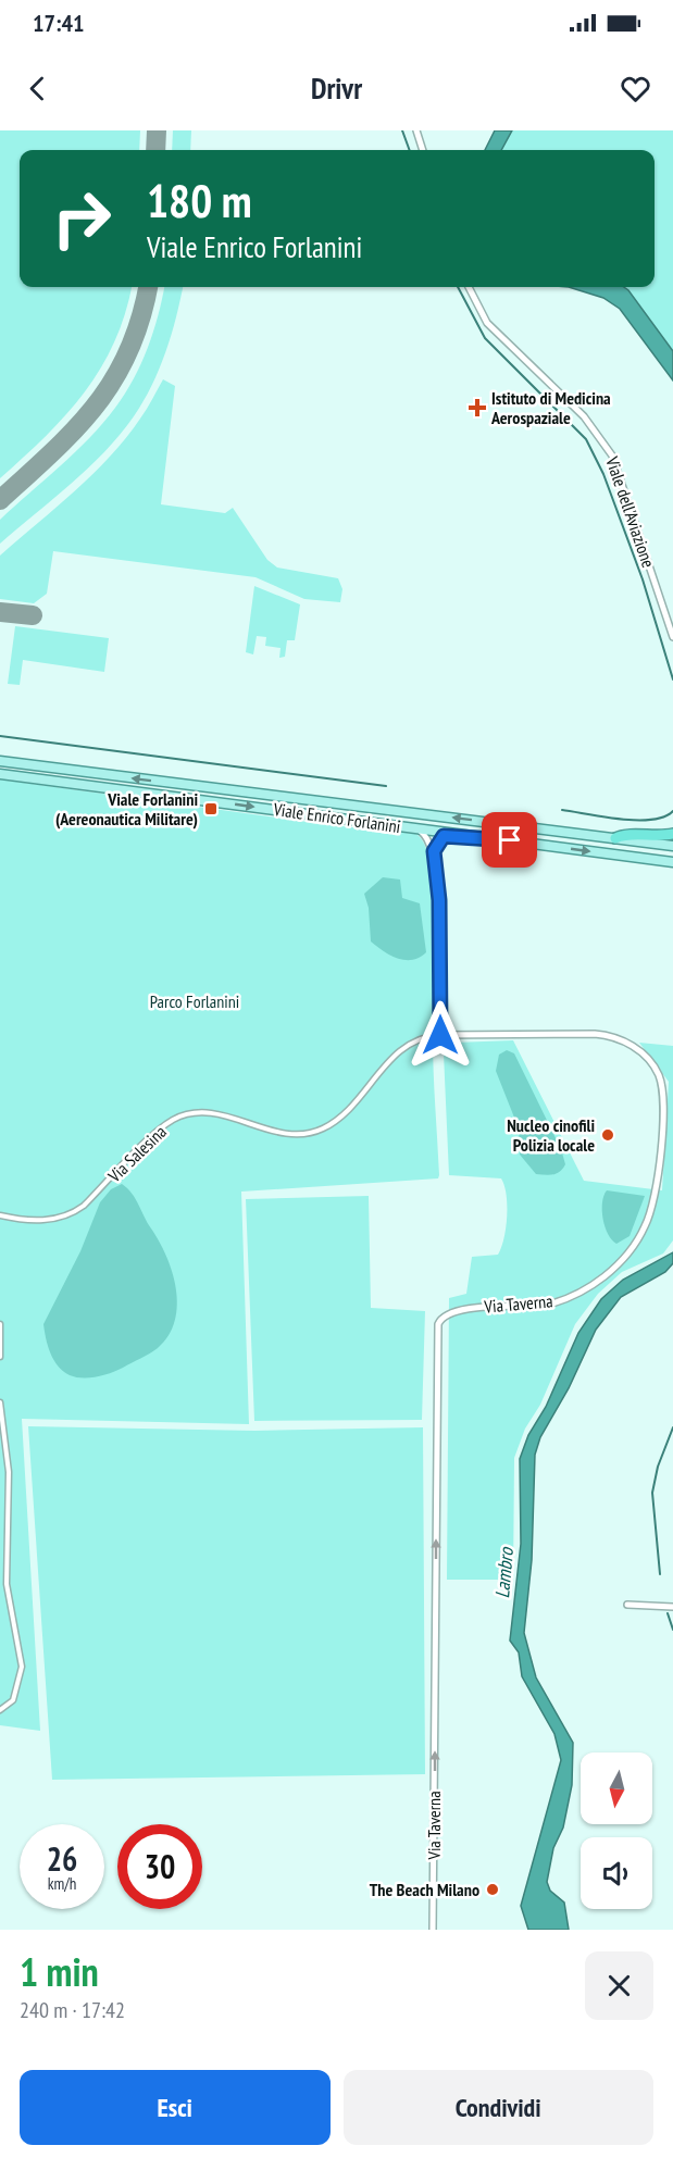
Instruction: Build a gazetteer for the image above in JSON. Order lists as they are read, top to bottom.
{
  "streets": {
    "main road": ["Viale Enrico Forlanini"],
    "street": ["Viale dell'Aviazione", "Via Salesina", "Via Taverna"]
  },
  "crossings": [
    ["Via Salesina", "Via Taverna"]
  ],
  "water": ["Lambro"],
  "parks": ["Parco Forlanini"],
  "places": {
    "health": ["Istituto di Medicina Aerospaziale"],
    "transit": ["Viale Forlanini (Aereonautica Militare)"],
    "other": ["Nucleo cinofili Polizia locale", "The Beach Milano"]
  },
  "north": "bottom",
  "page": {
    "status": "17:41",
    "header": "Drivr",
    "turn": ["180 m", "Viale Enrico Forlanini"],
    "speed": "26 km/h",
    "limit": "30",
    "heading": ["1 min", "240 m · 17:42"],
    "buttons": ["Esci", "Condividi"]
  }
}
